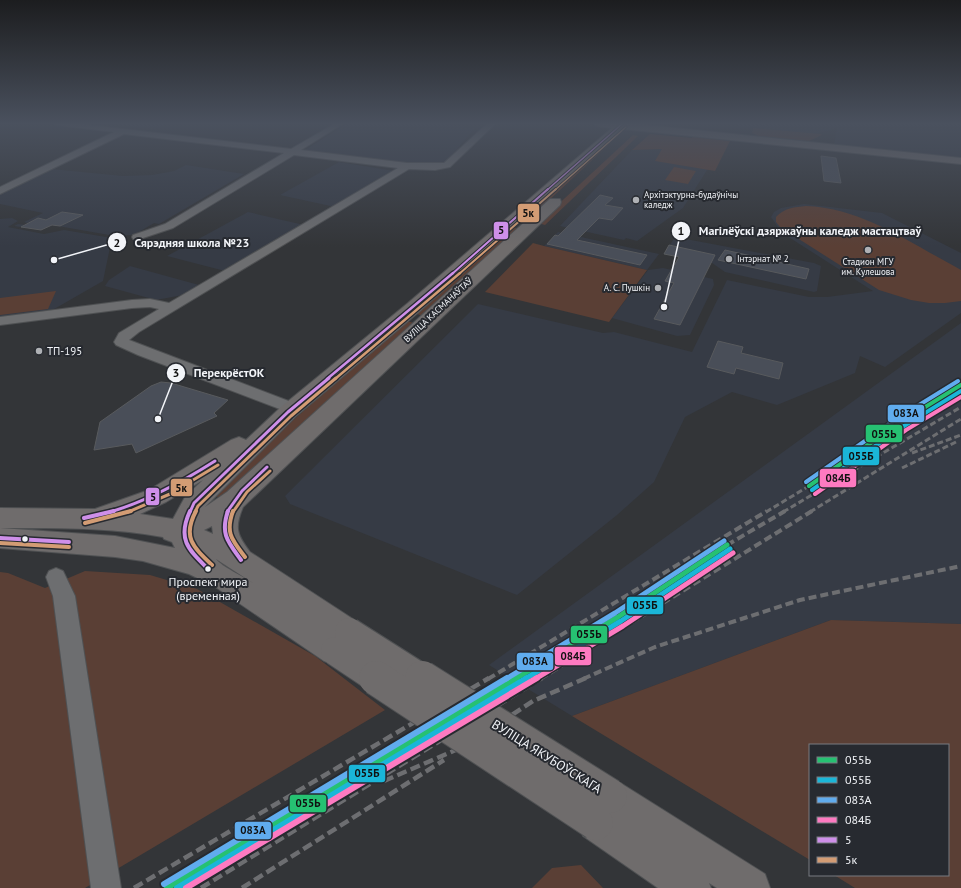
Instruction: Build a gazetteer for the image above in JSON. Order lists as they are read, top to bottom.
{
  "streets": {
    "main road": ["ВУЛІЦА КАСМАНАЎТАЎ", "ВУЛІЦА ЯКУБОЎСКАГА"]
  },
  "crossings": [
    ["ВУЛІЦА КАСМАНАЎТАЎ", "ВУЛІЦА ЯКУБОЎСКАГА"]
  ],
  "places": [
    "Архітэктурна-будаўнічы каледж",
    "Стадион МГУ им. Кулешова",
    "Інтэрнат № 2",
    "Сярэдняя школа №23",
    "А. С. Пушкін",
    "Магілёўскі дзяржаўны каледж мастацтваў",
    "ТП-195",
    "ПерекрёстОК",
    "Проспект мира (временная)"
  ],
  "lines": [
    "transit line 5",
    "transit line 5к",
    "transit line 083А",
    "transit line 055Ь",
    "transit line 055Б",
    "transit line 084Б"
  ],
  "legend": [
    "055Ь",
    "055Б",
    "083А",
    "084Б",
    "5",
    "5к"
  ]
}
